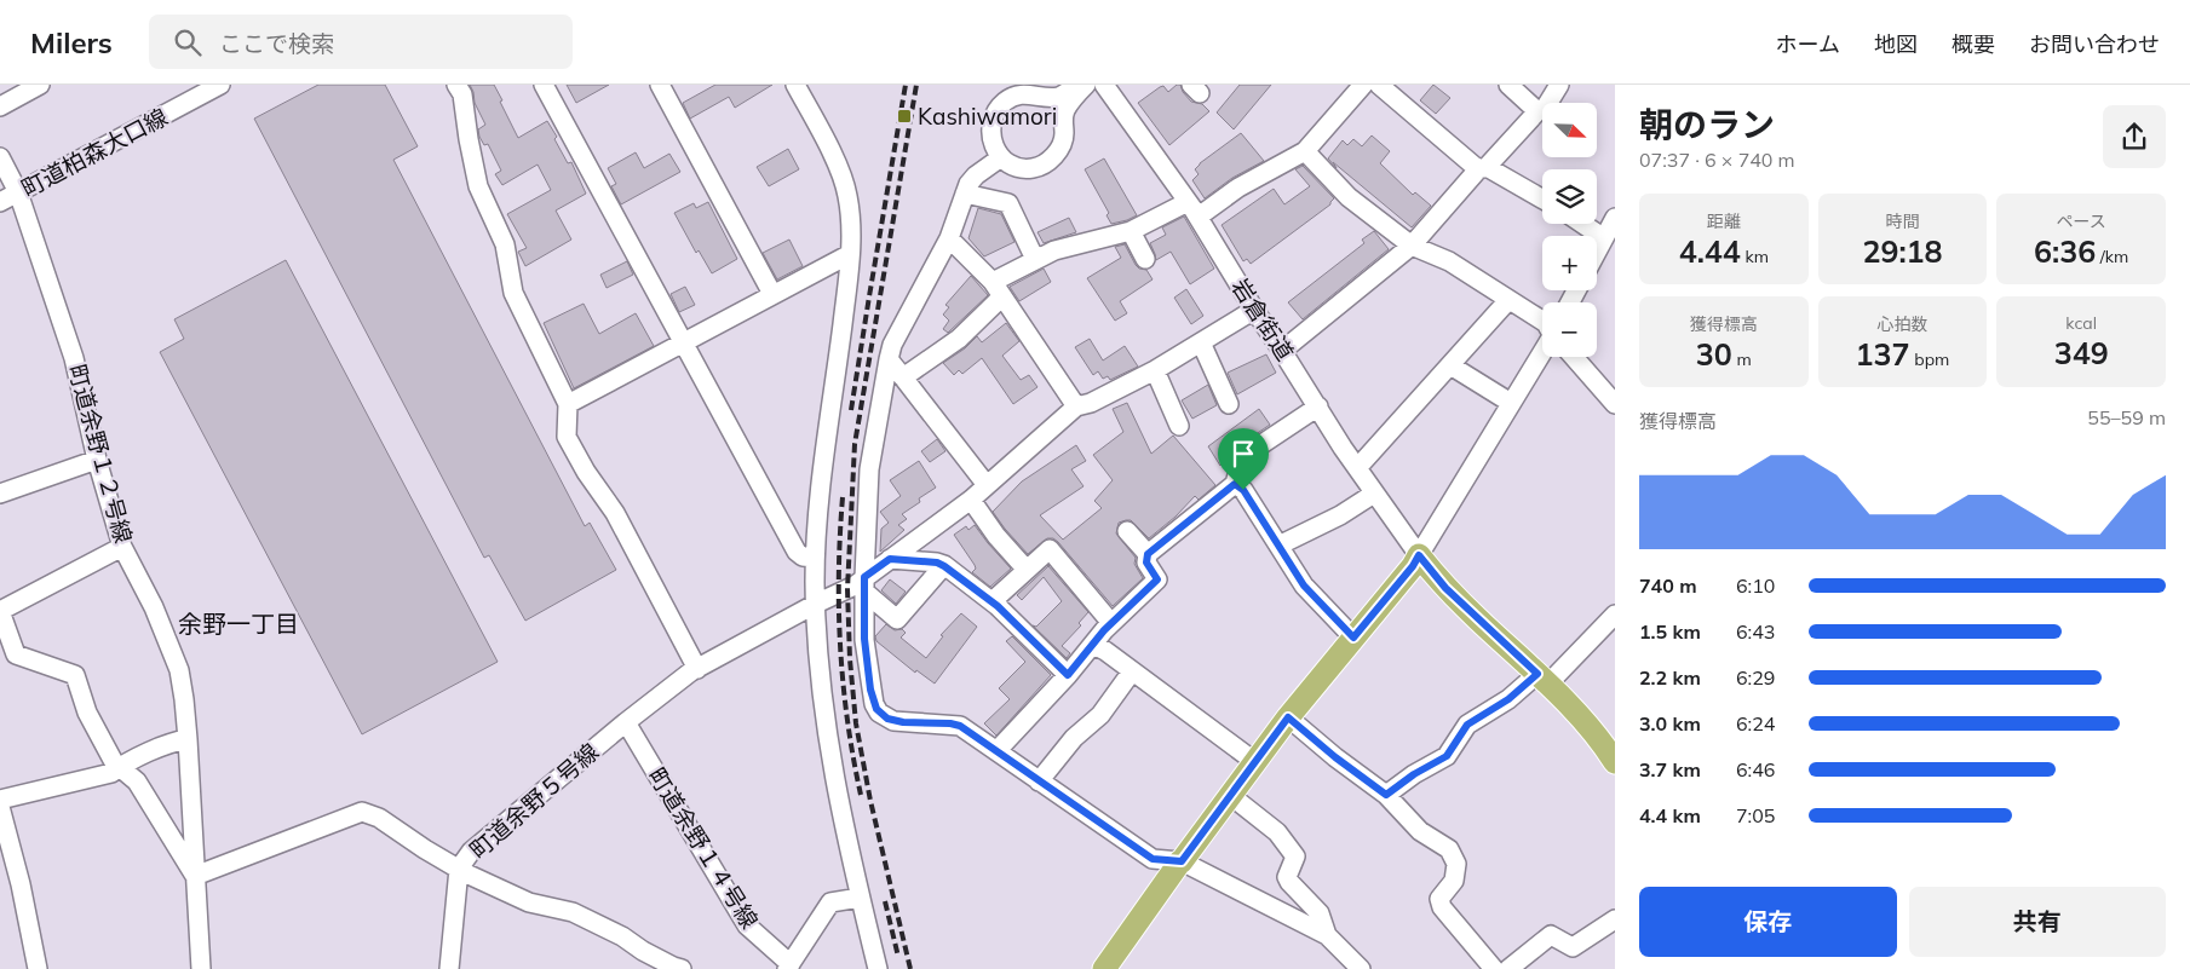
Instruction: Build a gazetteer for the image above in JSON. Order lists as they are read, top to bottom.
{
  "streets": {
    "street": [
      "町道柏森大口線",
      "岩倉街道",
      "町道余野１２号線",
      "町道余野５号線",
      "町道余野１４号線"
    ]
  },
  "crossings": [
    ["町道柏森大口線", "町道余野１２号線"],
    ["町道余野５号線", "町道余野１４号線"]
  ],
  "districts": ["余野一丁目"],
  "places": {
    "transit": ["Kashiwamori"]
  },
  "north": "bottom right",
  "page": {
    "header": "Milers",
    "search": "ここで検索",
    "nav": [
      "ホーム",
      "地図",
      "概要",
      "お問い合わせ"
    ],
    "heading": ["朝のラン", "07:37 · 6 × 740 m"],
    "map_buttons": ["+", "−"],
    "stats": [
      ["距離", "4.44 km"],
      ["時間", "29:18"],
      ["ペース", "6:36 /km"],
      ["獲得標高", "30 m"],
      ["心拍数", "137 bpm"],
      ["kcal", "349"]
    ],
    "chart": ["獲得標高", "55–59 m"],
    "list": [
      {
        "name": "740 m",
        "note": "6:10"
      },
      {
        "name": "1.5 km",
        "note": "6:43"
      },
      {
        "name": "2.2 km",
        "note": "6:29"
      },
      {
        "name": "3.0 km",
        "note": "6:24"
      },
      {
        "name": "3.7 km",
        "note": "6:46"
      },
      {
        "name": "4.4 km",
        "note": "7:05"
      }
    ],
    "buttons": ["保存", "共有"]
  }
}
